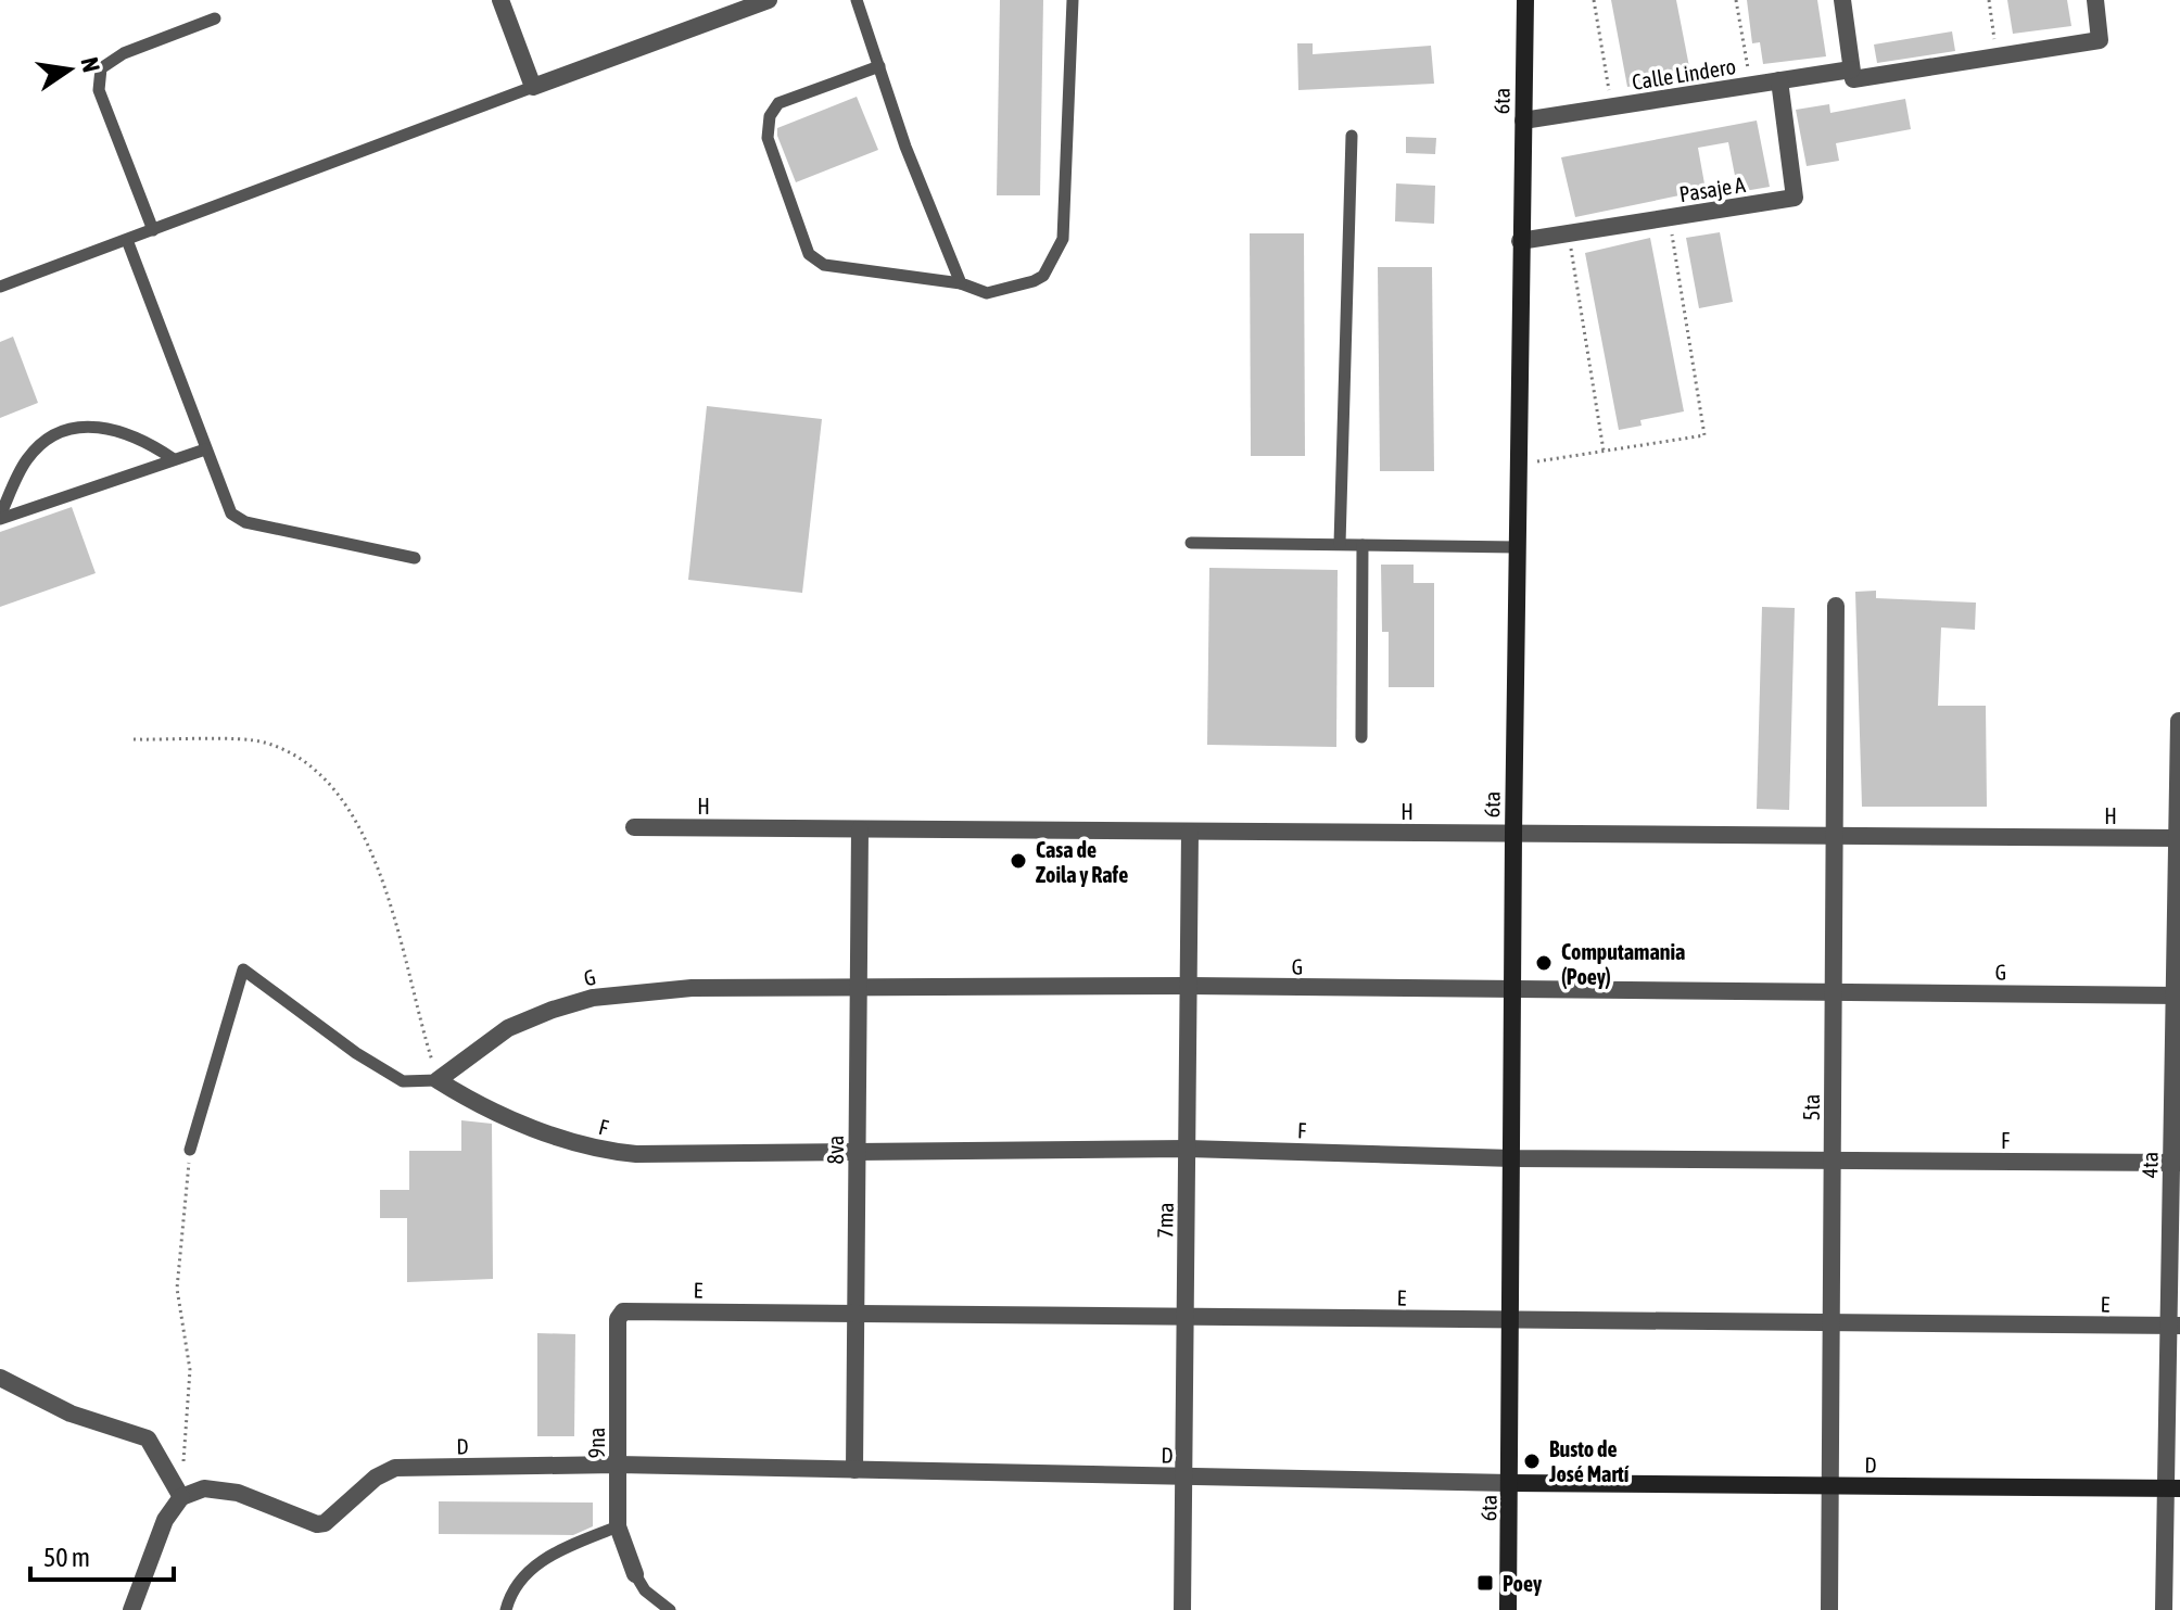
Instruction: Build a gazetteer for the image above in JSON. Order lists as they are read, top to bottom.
{
  "streets": {
    "main road": ["6ta", "D"],
    "street": [
      "Calle Lindero",
      "Pasaje A",
      "H",
      "G",
      "5ta",
      "F",
      "8va",
      "4ta",
      "7ma",
      "E",
      "9na"
    ]
  },
  "crossings": [
    ["Calle Lindero", "6ta"],
    ["Calle Lindero", "Pasaje A"],
    ["6ta", "Pasaje A"],
    ["6ta", "H"],
    ["6ta", "G"],
    ["6ta", "F"],
    ["6ta", "E"],
    ["6ta", "D"],
    ["H", "5ta"],
    ["H", "8va"],
    ["H", "4ta"],
    ["H", "7ma"],
    ["G", "5ta"],
    ["G", "F"],
    ["G", "8va"],
    ["G", "4ta"],
    ["G", "7ma"],
    ["5ta", "F"],
    ["5ta", "E"],
    ["5ta", "D"],
    ["F", "8va"],
    ["F", "4ta"],
    ["F", "7ma"],
    ["8va", "E"],
    ["8va", "D"],
    ["4ta", "E"],
    ["4ta", "D"],
    ["7ma", "E"],
    ["7ma", "D"],
    ["E", "9na"],
    ["9na", "D"]
  ],
  "places": {
    "other": ["Casa de Zoila y Rafe", "Computamania (Poey)", "Busto de José Martí"],
    "transit": ["Poey"]
  },
  "scale_bar": "50 m",
  "north": "right"
}
